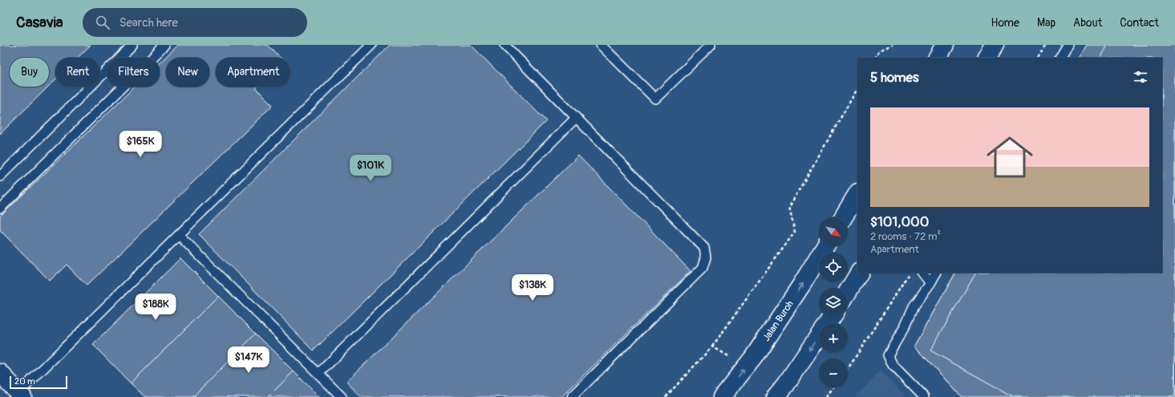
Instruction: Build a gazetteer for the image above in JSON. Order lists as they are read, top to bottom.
{
  "streets": {
    "main road": ["Jalan Buroh"]
  },
  "scale_bar": "20 m",
  "north": "bottom right",
  "page": {
    "header": "Casavia",
    "search": "Search here",
    "nav": [
      "Home",
      "Map",
      "About",
      "Contact"
    ],
    "chip": [
      "Buy",
      "Rent",
      "Filters",
      "New",
      "Apartment"
    ],
    "heading": "5 homes",
    "list": [
      {
        "name": "$101,000",
        "note": "2 rooms · 72 m² · Apartment"
      }
    ],
    "price": [
      "$165K",
      "$101K",
      "$138K",
      "$188K",
      "$147K"
    ],
    "map_buttons": ["+", "−"],
    "scale": "20 m"
  }
}
